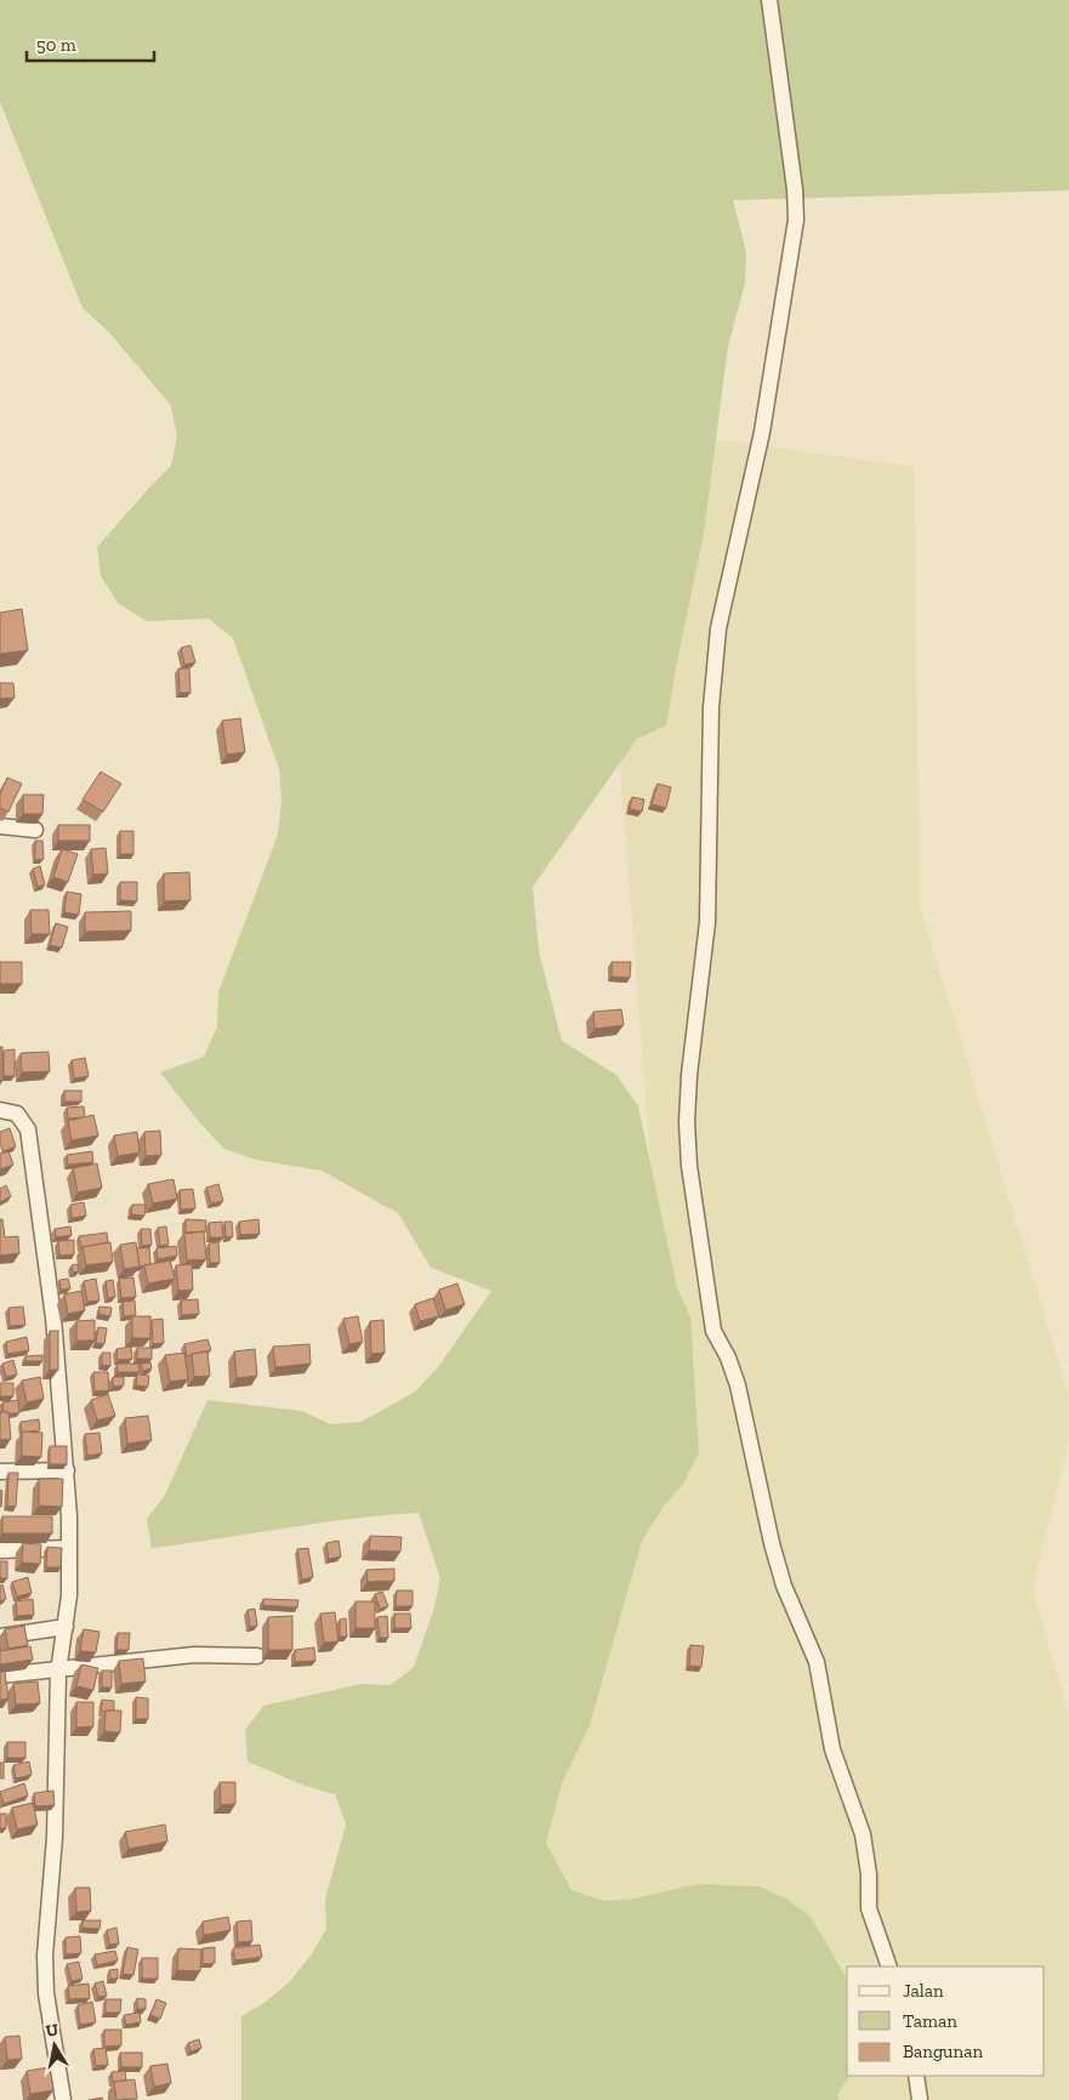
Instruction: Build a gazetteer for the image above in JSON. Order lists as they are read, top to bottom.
{
  "legend": ["Jalan", "Taman", "Bangunan"],
  "scale_bar": "50 m",
  "north": "top"
}
